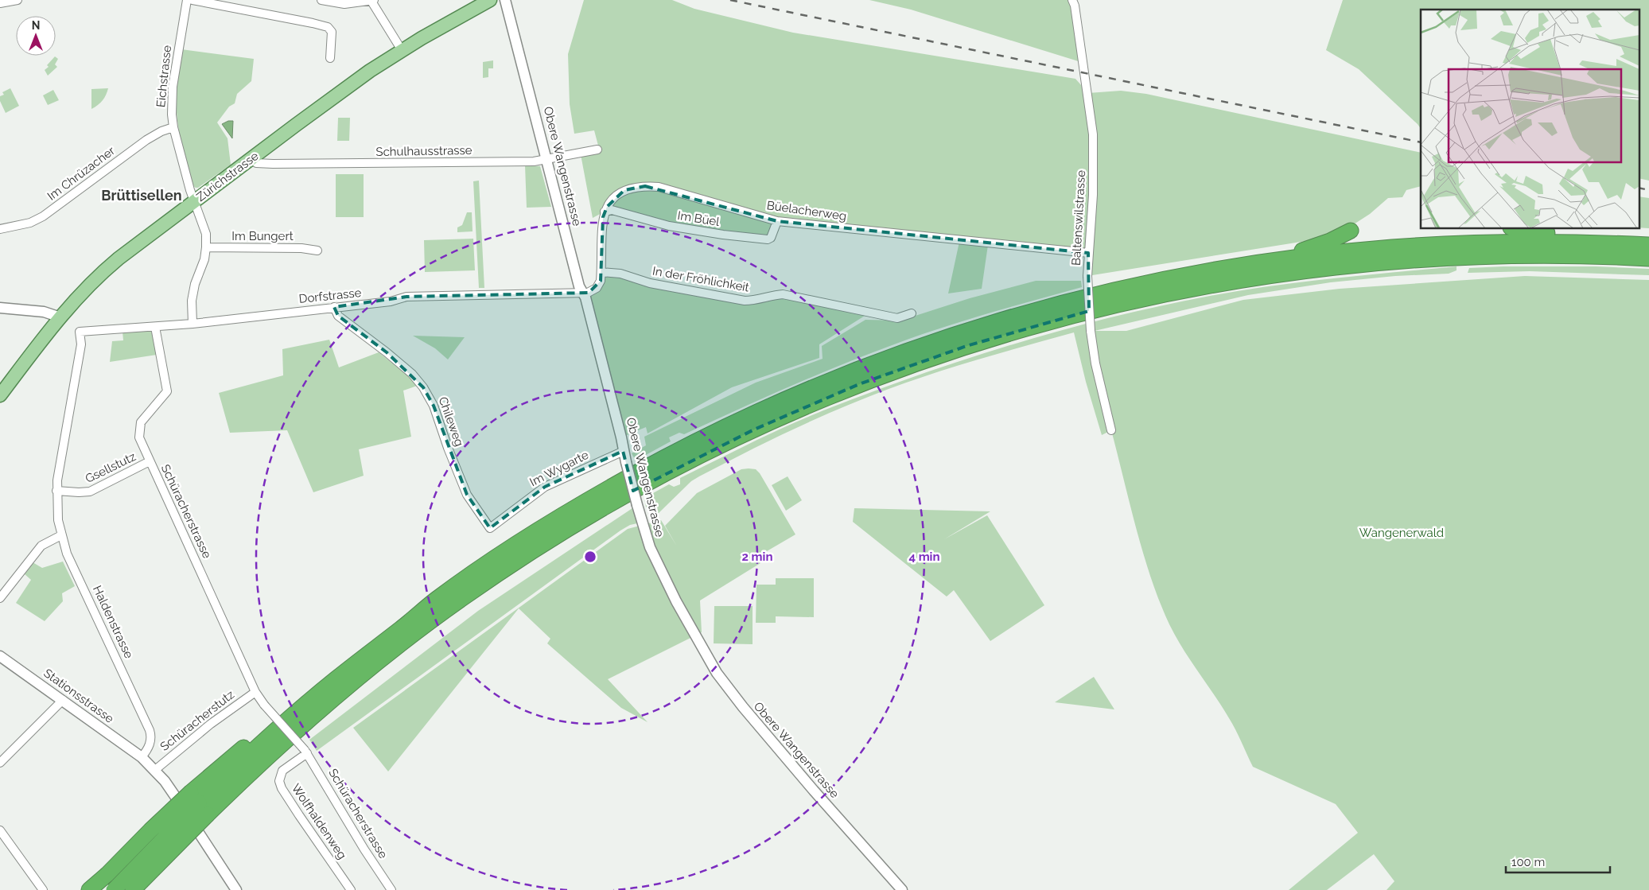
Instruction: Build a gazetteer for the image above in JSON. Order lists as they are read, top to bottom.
{
  "streets": {
    "main road": ["Zürichstrasse"],
    "street": [
      "Eichstrasse",
      "Schulhausstrasse",
      "Obere Wangenstrasse",
      "Im Chrüzacher",
      "Büelacherweg",
      "Baltenswilstrasse",
      "Im Büel",
      "Im Bungert",
      "In der Fröhlichkeit",
      "Dorfstrasse",
      "Chileweg",
      "Gsellstutz",
      "Im Wygarte",
      "Schüracherstrasse",
      "Haldenstrasse",
      "Stationsstrasse",
      "Schüracherstutz",
      "Wolfhaldenweg"
    ]
  },
  "crossings": [
    ["Eichstrasse", "Im Chrüzacher"],
    ["Eichstrasse", "Zürichstrasse"],
    ["Eichstrasse", "Im Bungert"],
    ["Schulhausstrasse", "Obere Wangenstrasse"],
    ["Schulhausstrasse", "Zürichstrasse"],
    ["Obere Wangenstrasse", "Dorfstrasse"],
    ["Obere Wangenstrasse", "Im Wygarte"],
    ["Büelacherweg", "Baltenswilstrasse"],
    ["Büelacherweg", "Im Büel"],
    ["Dorfstrasse", "Chileweg"],
    ["Dorfstrasse", "Schüracherstrasse"],
    ["Dorfstrasse", "Haldenstrasse"],
    ["Chileweg", "Im Wygarte"],
    ["Gsellstutz", "Schüracherstrasse"],
    ["Gsellstutz", "Haldenstrasse"],
    ["Schüracherstrasse", "Schüracherstutz"],
    ["Schüracherstrasse", "Wolfhaldenweg"],
    ["Haldenstrasse", "Stationsstrasse"]
  ],
  "districts": ["Brüttisellen"],
  "parks": ["Wangenerwald"],
  "scale_bar": "100 m",
  "north": "top",
  "rings": ["2 min", "4 min"]
}
